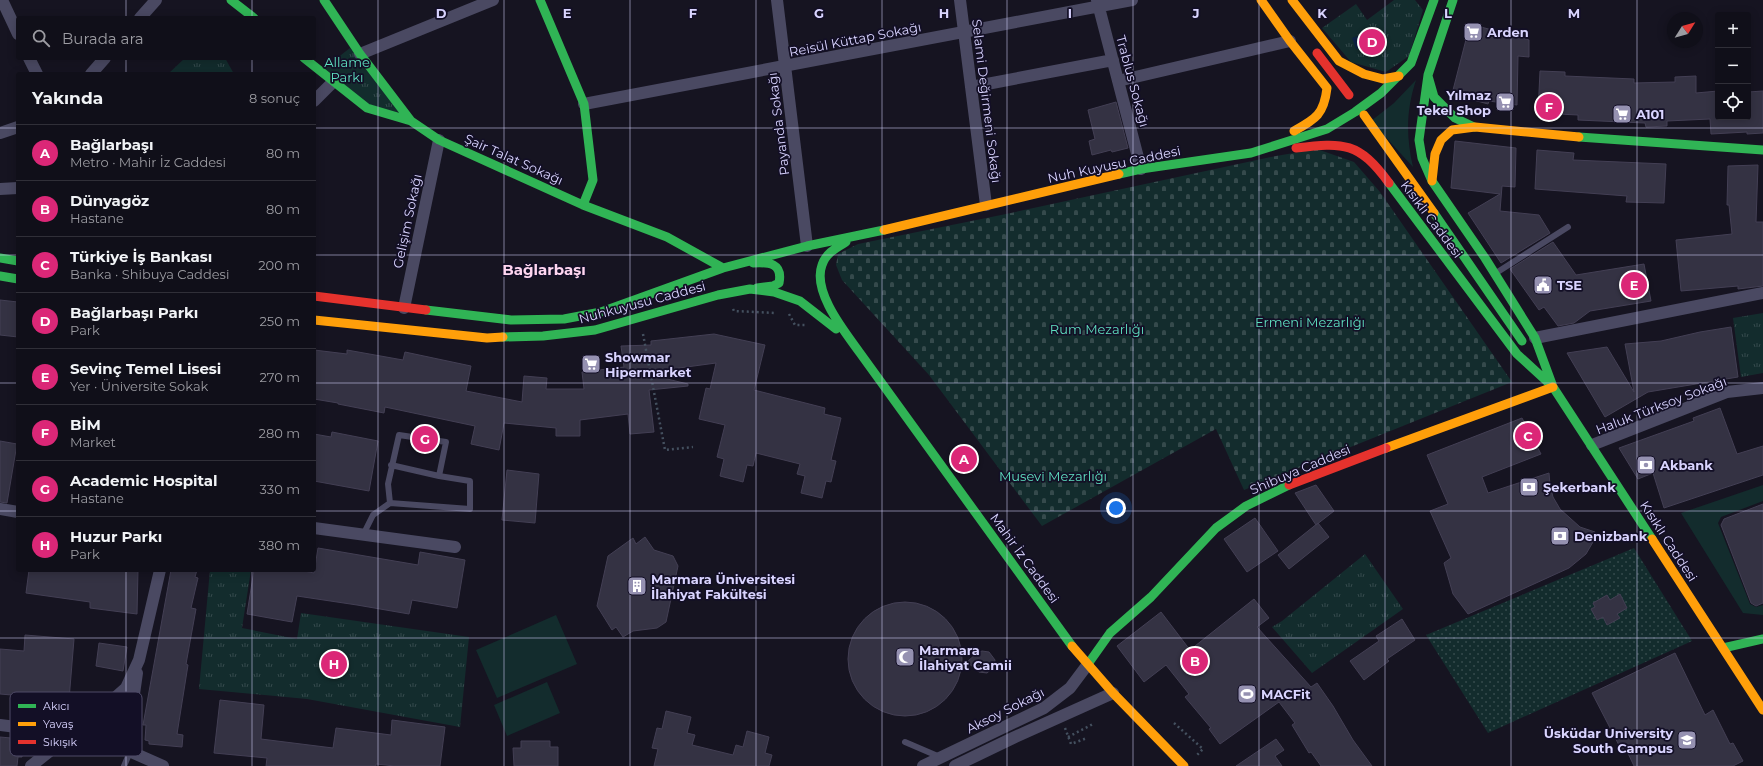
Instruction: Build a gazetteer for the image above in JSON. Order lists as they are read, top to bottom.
{
  "streets": {
    "main road": [
      "Şair Talat Sokağı",
      "Nuh Kuyusu Caddesi",
      "Kısıklı Caddesi",
      "Nuhkuyusu Caddesi",
      "Shibuya Caddesi",
      "Mahir İz Caddesi"
    ],
    "street": [
      "Reisül Küttap Sokağı",
      "Trablus Sokağı",
      "Selami Değirmeni Sokağı",
      "Payanda Sokağı",
      "Gelişim Sokağı",
      "Haluk Türksoy Sokağı",
      "Aksoy Sokağı"
    ]
  },
  "crossings": [
    ["Reisül Küttap Sokağı", "Trablus Sokağı"],
    ["Reisül Küttap Sokağı", "Selami Değirmeni Sokağı"],
    ["Reisül Küttap Sokağı", "Payanda Sokağı"],
    ["Trablus Sokağı", "Nuh Kuyusu Caddesi"],
    ["Selami Değirmeni Sokağı", "Nuh Kuyusu Caddesi"],
    ["Payanda Sokağı", "Nuhkuyusu Caddesi"],
    ["Şair Talat Sokağı", "Gelişim Sokağı"],
    ["Şair Talat Sokağı", "Nuhkuyusu Caddesi"],
    ["Nuh Kuyusu Caddesi", "Kısıklı Caddesi"],
    ["Nuh Kuyusu Caddesi", "Nuhkuyusu Caddesi"],
    ["Kısıklı Caddesi", "Haluk Türksoy Sokağı"],
    ["Kısıklı Caddesi", "Shibuya Caddesi"],
    ["Gelişim Sokağı", "Nuhkuyusu Caddesi"],
    ["Nuhkuyusu Caddesi", "Mahir İz Caddesi"],
    ["Shibuya Caddesi", "Mahir İz Caddesi"],
    ["Shibuya Caddesi", "Aksoy Sokağı"],
    ["Mahir İz Caddesi", "Aksoy Sokağı"]
  ],
  "districts": ["Bağlarbaşı"],
  "parks": [
    "Allame Parkı",
    "Ermeni Mezarlığı",
    "Rum Mezarlığı",
    "Musevi Mezarlığı"
  ],
  "places": {
    "supermarket": [
      "Arden",
      "Yılmaz Tekel Shop",
      "A101",
      "Showmar Hipermarket"
    ],
    "public building": ["TSE"],
    "bank": ["Akbank", "Şekerbank", "Denizbank"],
    "building": ["Marmara Üniversitesi İlahiyat Fakültesi"],
    "mosque": ["Marmara İlahiyat Camii"],
    "sports": ["MACFit"],
    "school or university": ["Üsküdar University South Campus"]
  },
  "legend": ["Akıcı", "Yavaş", "Sıkışık"],
  "north": "top right",
  "page": {
    "map_buttons": ["+", "−"],
    "search": "Burada ara",
    "pins": [
      "D",
      "F",
      "E",
      "C",
      "G",
      "A",
      "B",
      "H"
    ],
    "heading": ["Yakında", "8 sonuç"],
    "list": [
      {
        "mark": "A",
        "name": "Bağlarbaşı",
        "note": "Metro · Mahir İz Caddesi",
        "value": "80 m"
      },
      {
        "mark": "B",
        "name": "Dünyagöz",
        "note": "Hastane",
        "value": "80 m"
      },
      {
        "mark": "C",
        "name": "Türkiye İş Bankası",
        "note": "Banka · Shibuya Caddesi",
        "value": "200 m"
      },
      {
        "mark": "D",
        "name": "Bağlarbaşı Parkı",
        "note": "Park",
        "value": "250 m"
      },
      {
        "mark": "E",
        "name": "Sevinç Temel Lisesi",
        "note": "Yer · Üniversite Sokak",
        "value": "270 m"
      },
      {
        "mark": "F",
        "name": "BİM",
        "note": "Market",
        "value": "280 m"
      },
      {
        "mark": "G",
        "name": "Academic Hospital",
        "note": "Hastane",
        "value": "330 m"
      },
      {
        "mark": "H",
        "name": "Huzur Parkı",
        "note": "Park",
        "value": "380 m"
      }
    ]
  },
  "grid": {
    "columns": [
      "D",
      "E",
      "F",
      "G",
      "H",
      "I",
      "J",
      "K",
      "L",
      "M"
    ]
  }
}
